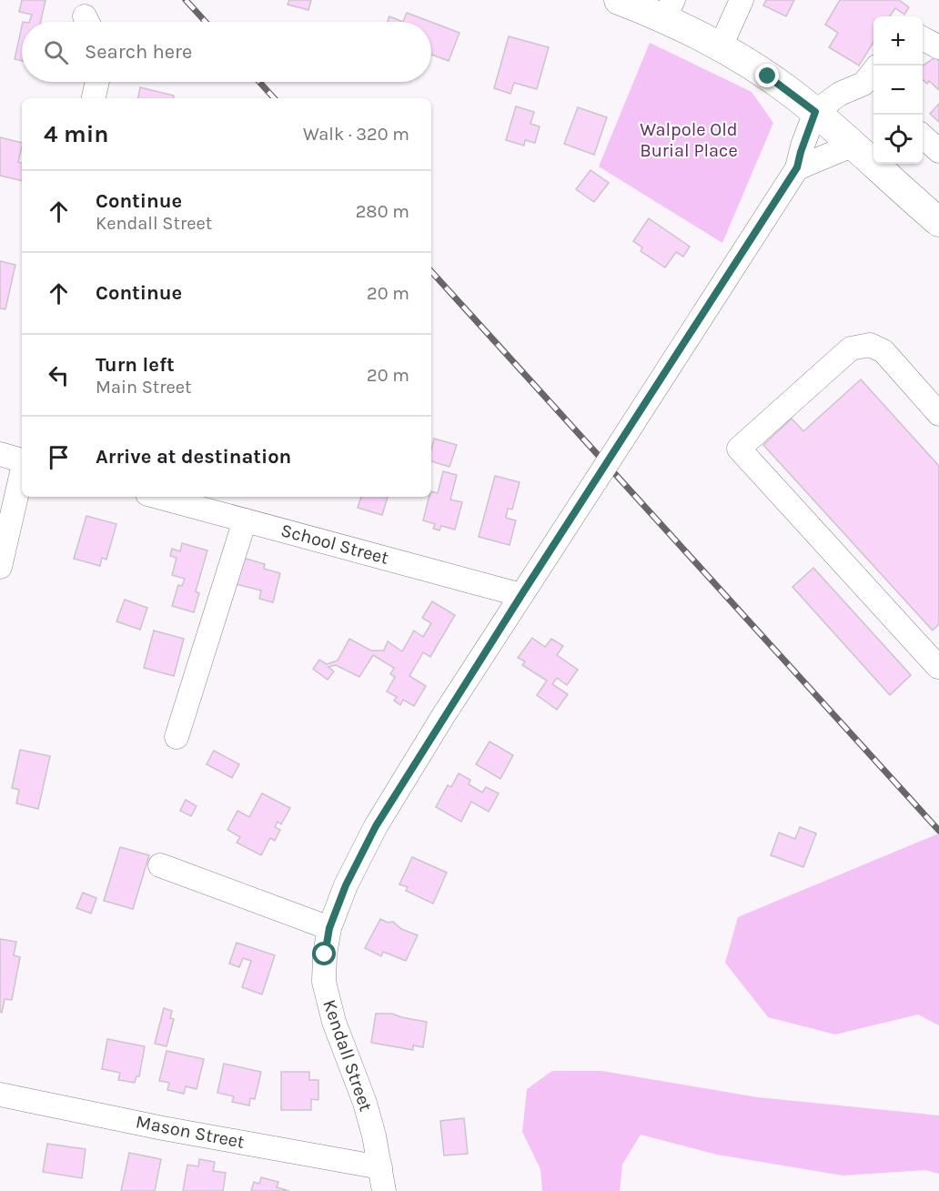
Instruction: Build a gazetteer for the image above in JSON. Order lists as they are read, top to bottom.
{
  "streets": {
    "street": ["School Street", "Kendall Street", "Mason Street"]
  },
  "crossings": [
    ["School Street", "Kendall Street"],
    ["Kendall Street", "Mason Street"]
  ],
  "parks": ["Walpole Old Burial Place"],
  "page": {
    "map_buttons": ["+", "−"],
    "search": "Search here",
    "heading": ["4 min", "Walk · 320 m"],
    "list": [
      ["Continue", "Kendall Street", "280 m"],
      ["Continue", "20 m"],
      ["Turn left", "Main Street", "20 m"],
      "Arrive at destination"
    ]
  }
}
